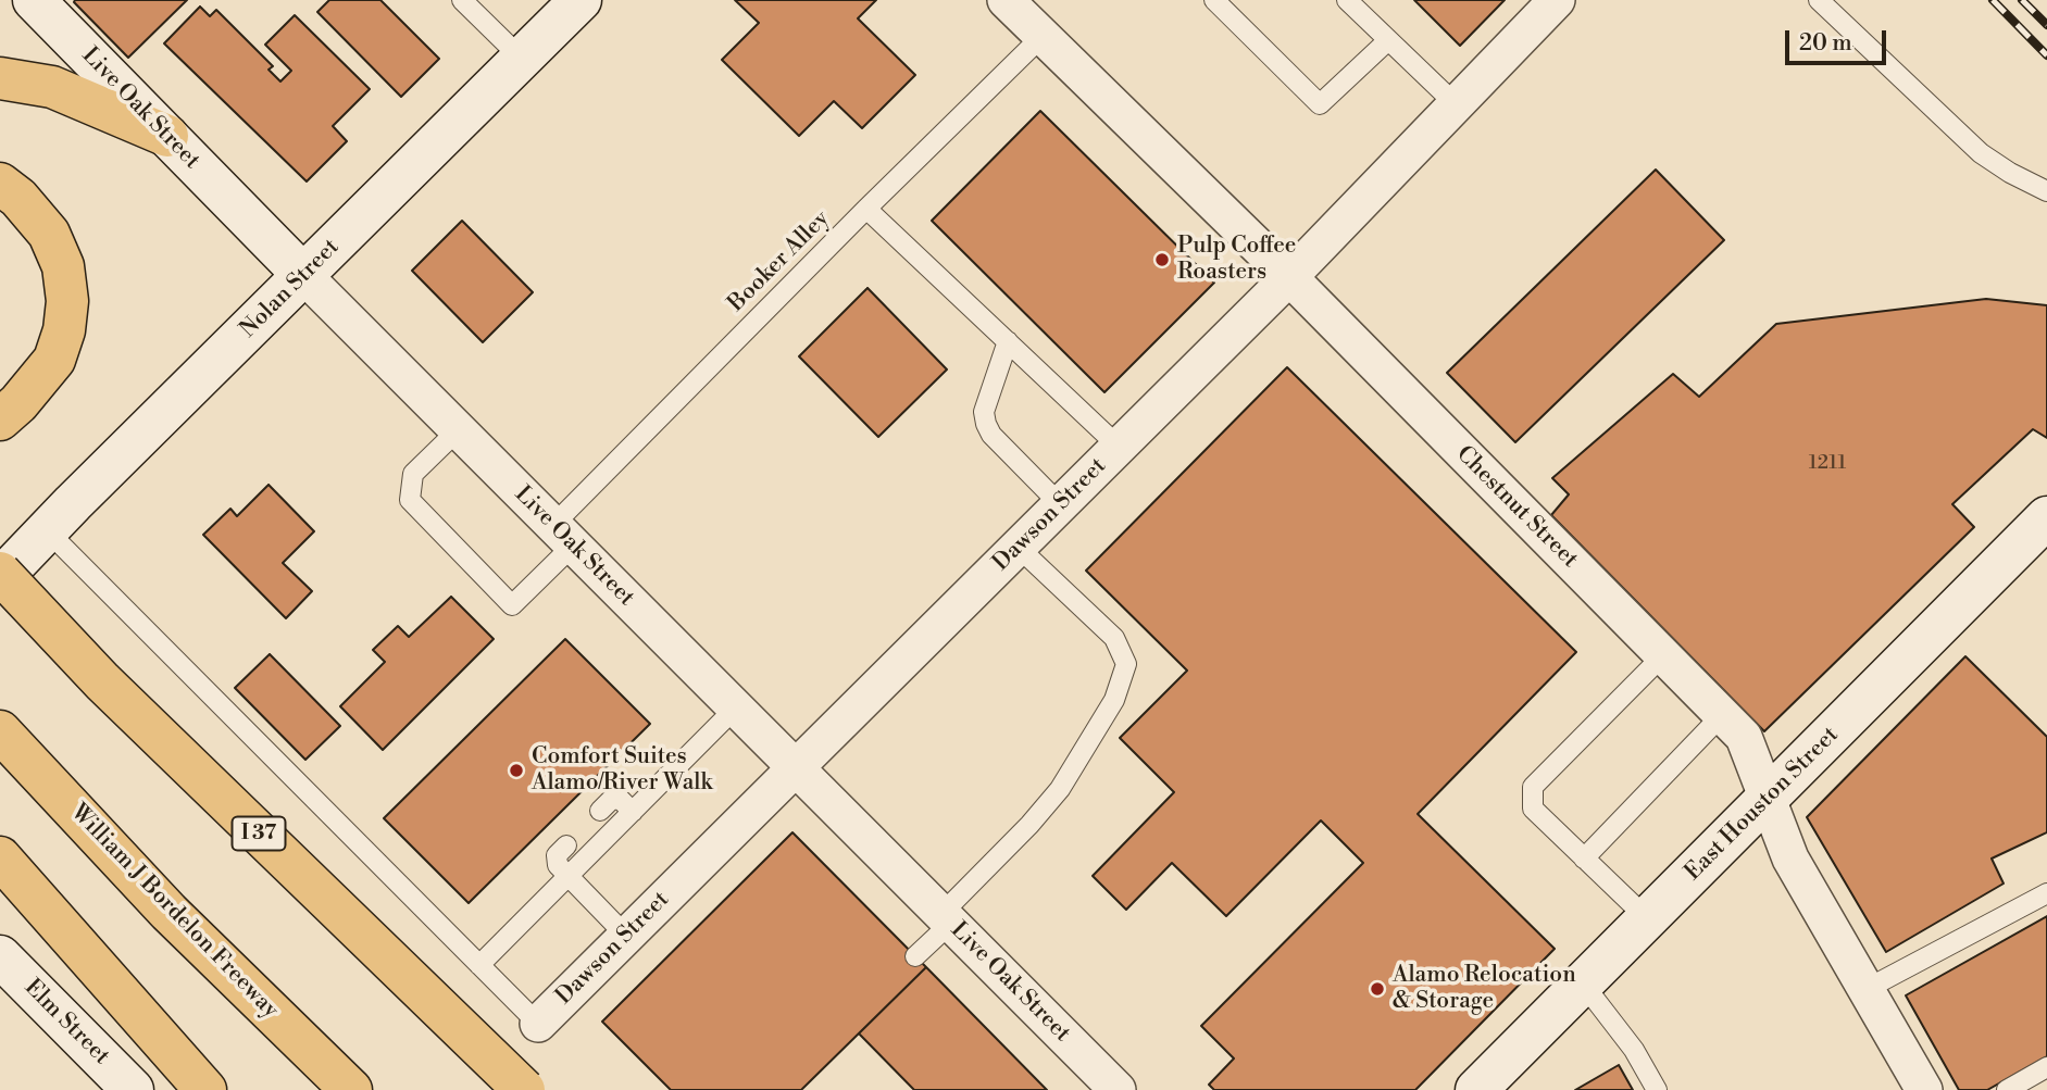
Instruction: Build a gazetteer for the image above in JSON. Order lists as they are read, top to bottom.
{
  "streets": {
    "highway": ["I 37", "William J Bordelon Freeway"],
    "main road": [
      "Live Oak Street",
      "Nolan Street",
      "East Houston Street",
      "Elm Street"
    ],
    "street": ["Chestnut Street", "Dawson Street"],
    "lane": ["Booker Alley"]
  },
  "crossings": [
    ["Live Oak Street", "Booker Alley"],
    ["Live Oak Street", "Nolan Street"],
    ["Live Oak Street", "Dawson Street"],
    ["Booker Alley", "Chestnut Street"],
    ["Chestnut Street", "Dawson Street"],
    ["Chestnut Street", "East Houston Street"]
  ],
  "places": ["Pulp Coffee Roasters", "Comfort Suites Alamo/River Walk", "Alamo Relocation & Storage"],
  "house_numbers": ["1211"],
  "scale_bar": "20 m"
}
